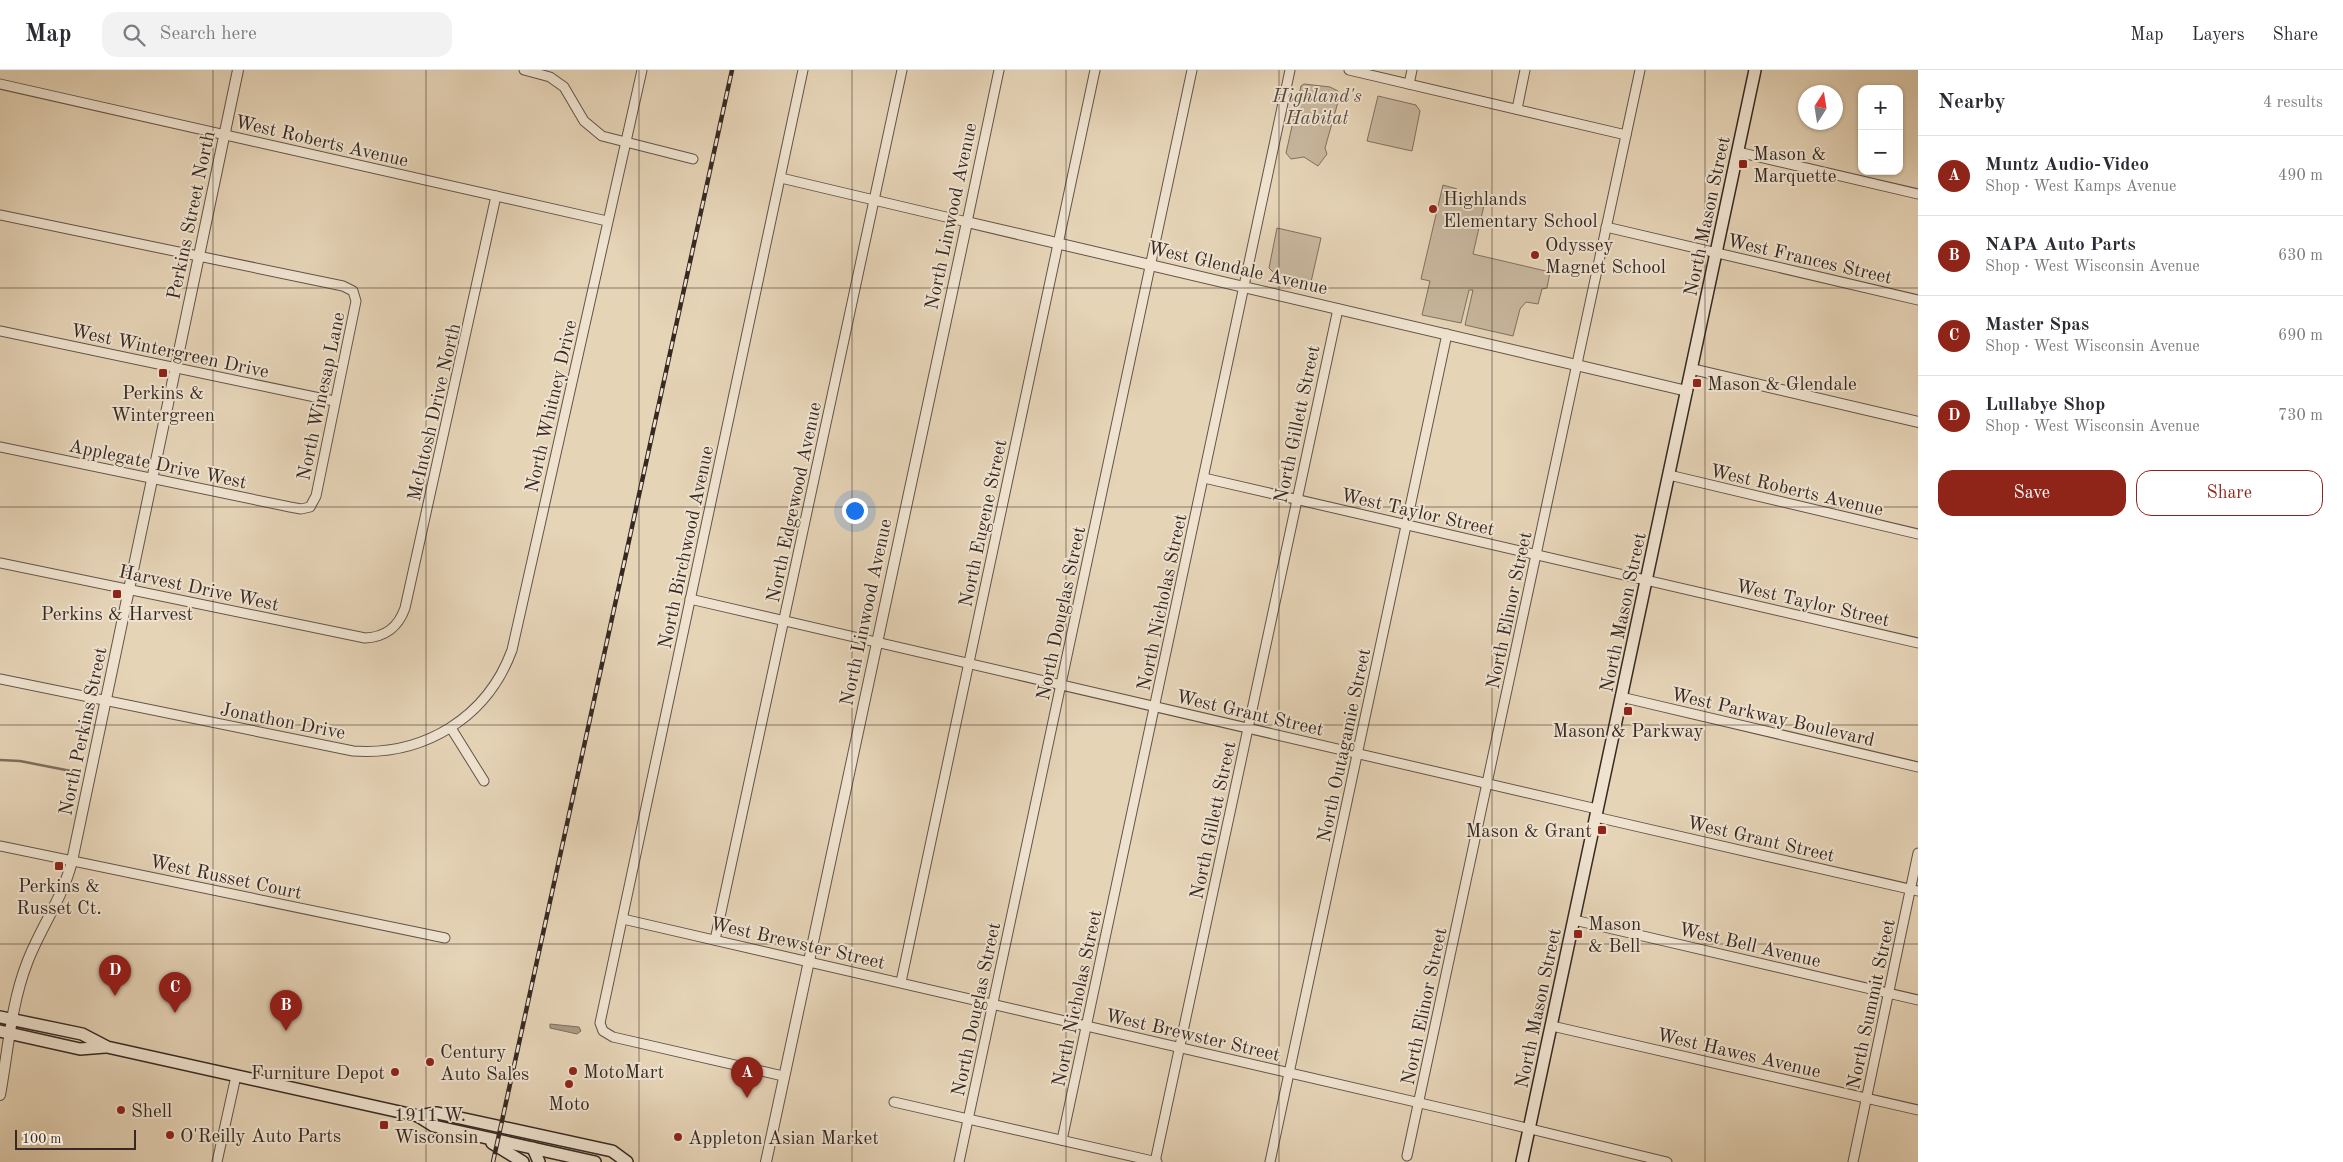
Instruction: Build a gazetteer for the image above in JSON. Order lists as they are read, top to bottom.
{
  "streets": {
    "main road": ["North Mason Street"],
    "street": [
      "West Roberts Avenue",
      "Perkins Street North",
      "North Linwood Avenue",
      "West Frances Street",
      "West Glendale Avenue",
      "West Wintergreen Drive",
      "North Winesap Lane",
      "North Whitney Drive",
      "McIntosh Drive North",
      "North Gillett Street",
      "Applegate Drive West",
      "North Edgewood Avenue",
      "West Taylor Street",
      "North Eugene Street",
      "North Birchwood Avenue",
      "Harvest Drive West",
      "North Nicholas Street",
      "North Elinor Street",
      "North Douglas Street",
      "West Grant Street",
      "West Parkway Boulevard",
      "Jonathon Drive",
      "North Perkins Street",
      "North Outagamie Street",
      "West Russet Court",
      "West Brewster Street",
      "West Bell Avenue",
      "North Summit Street",
      "West Hawes Avenue"
    ]
  },
  "crossings": [
    ["West Roberts Avenue", "Perkins Street North"],
    ["West Roberts Avenue", "North Mason Street"],
    ["West Roberts Avenue", "North Whitney Drive"],
    ["West Roberts Avenue", "McIntosh Drive North"],
    ["Perkins Street North", "West Wintergreen Drive"],
    ["Perkins Street North", "North Winesap Lane"],
    ["Perkins Street North", "North Perkins Street"],
    ["North Linwood Avenue", "West Glendale Avenue"],
    ["North Linwood Avenue", "North Birchwood Avenue"],
    ["North Linwood Avenue", "West Grant Street"],
    ["North Linwood Avenue", "West Brewster Street"],
    ["North Mason Street", "West Frances Street"],
    ["North Mason Street", "West Glendale Avenue"],
    ["North Mason Street", "West Taylor Street"],
    ["North Mason Street", "West Grant Street"],
    ["North Mason Street", "West Parkway Boulevard"],
    ["North Mason Street", "West Brewster Street"],
    ["North Mason Street", "West Bell Avenue"],
    ["North Mason Street", "West Hawes Avenue"],
    ["West Frances Street", "North Elinor Street"],
    ["West Glendale Avenue", "North Gillett Street"],
    ["West Glendale Avenue", "North Edgewood Avenue"],
    ["West Glendale Avenue", "North Eugene Street"],
    ["West Glendale Avenue", "North Birchwood Avenue"],
    ["West Glendale Avenue", "North Nicholas Street"],
    ["West Glendale Avenue", "North Elinor Street"],
    ["West Glendale Avenue", "North Douglas Street"],
    ["West Glendale Avenue", "North Outagamie Street"],
    ["West Wintergreen Drive", "North Winesap Lane"],
    ["West Wintergreen Drive", "North Perkins Street"],
    ["North Winesap Lane", "Applegate Drive West"],
    ["North Whitney Drive", "Jonathon Drive"],
    ["McIntosh Drive North", "Harvest Drive West"],
    ["North Gillett Street", "West Taylor Street"],
    ["North Gillett Street", "West Grant Street"],
    ["North Gillett Street", "West Brewster Street"],
    ["Applegate Drive West", "North Perkins Street"],
    ["North Edgewood Avenue", "West Grant Street"],
    ["North Edgewood Avenue", "West Brewster Street"],
    ["West Taylor Street", "North Nicholas Street"],
    ["West Taylor Street", "North Elinor Street"],
    ["West Taylor Street", "North Outagamie Street"],
    ["North Eugene Street", "West Grant Street"],
    ["North Eugene Street", "West Brewster Street"],
    ["North Birchwood Avenue", "West Grant Street"],
    ["North Birchwood Avenue", "West Brewster Street"],
    ["Harvest Drive West", "North Perkins Street"],
    ["North Nicholas Street", "West Grant Street"],
    ["North Nicholas Street", "West Brewster Street"],
    ["North Elinor Street", "West Grant Street"],
    ["North Elinor Street", "West Brewster Street"],
    ["North Douglas Street", "West Grant Street"],
    ["North Douglas Street", "West Brewster Street"],
    ["West Grant Street", "North Outagamie Street"],
    ["West Grant Street", "North Summit Street"],
    ["Jonathon Drive", "North Perkins Street"],
    ["North Perkins Street", "West Russet Court"],
    ["North Outagamie Street", "West Brewster Street"],
    ["West Bell Avenue", "North Summit Street"],
    ["North Summit Street", "West Hawes Avenue"]
  ],
  "parks": ["Highland's Habitat"],
  "places": {
    "transit": [
      "Mason & Marquette",
      "Perkins & Wintergreen",
      "Mason & Glendale",
      "Perkins & Harvest",
      "Mason & Parkway",
      "Mason & Grant",
      "Perkins & Russet Ct.",
      "Mason & Bell",
      "1911 W. Wisconsin"
    ],
    "other": [
      "Highlands Elementary School",
      "Odyssey Magnet School",
      "Century Auto Sales",
      "MotoMart",
      "Furniture Depot",
      "Moto",
      "Shell",
      "O'Reilly Auto Parts",
      "Appleton Asian Market"
    ]
  },
  "scale_bar": "100 m",
  "north": "top",
  "page": {
    "header": "Map",
    "search": "Search here",
    "nav": ["Map", "Layers", "Share"],
    "heading": ["Nearby", "4 results"],
    "map_buttons": ["+", "−"],
    "list": [
      {
        "mark": "A",
        "name": "Muntz Audio-Video",
        "note": "Shop · West Kamps Avenue",
        "value": "490 m"
      },
      {
        "mark": "B",
        "name": "NAPA Auto Parts",
        "note": "Shop · West Wisconsin Avenue",
        "value": "630 m"
      },
      {
        "mark": "C",
        "name": "Master Spas",
        "note": "Shop · West Wisconsin Avenue",
        "value": "690 m"
      },
      {
        "mark": "D",
        "name": "Lullabye Shop",
        "note": "Shop · West Wisconsin Avenue",
        "value": "730 m"
      }
    ],
    "buttons": ["Save", "Share"],
    "pins": [
      "D",
      "C",
      "B",
      "A"
    ],
    "scale": "100 m"
  }
}
